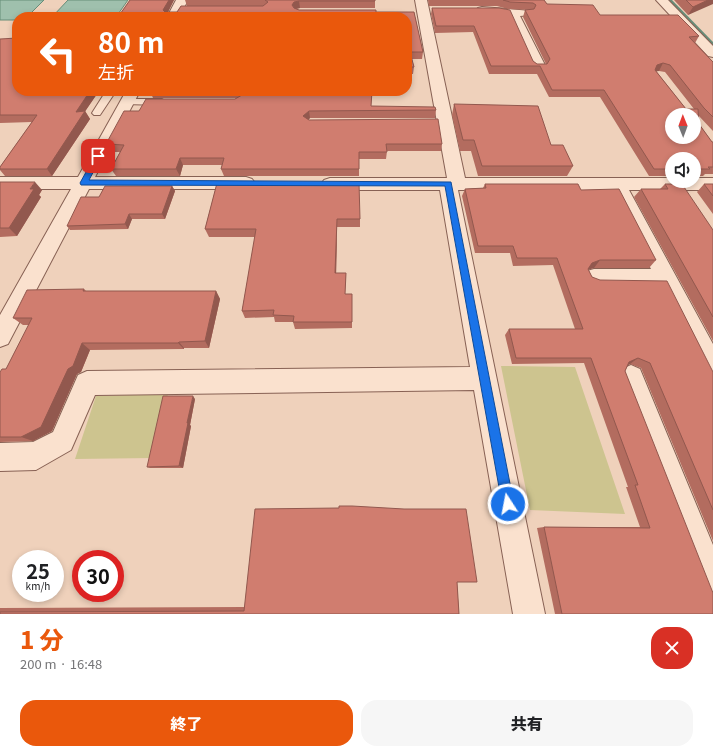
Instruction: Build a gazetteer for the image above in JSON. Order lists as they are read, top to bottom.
{
  "north": "top",
  "page": {
    "turn": ["80 m", "左折"],
    "speed": "25 km/h",
    "limit": "30",
    "heading": ["1 分", "200 m · 16:48"],
    "buttons": ["終了", "共有"]
  }
}
